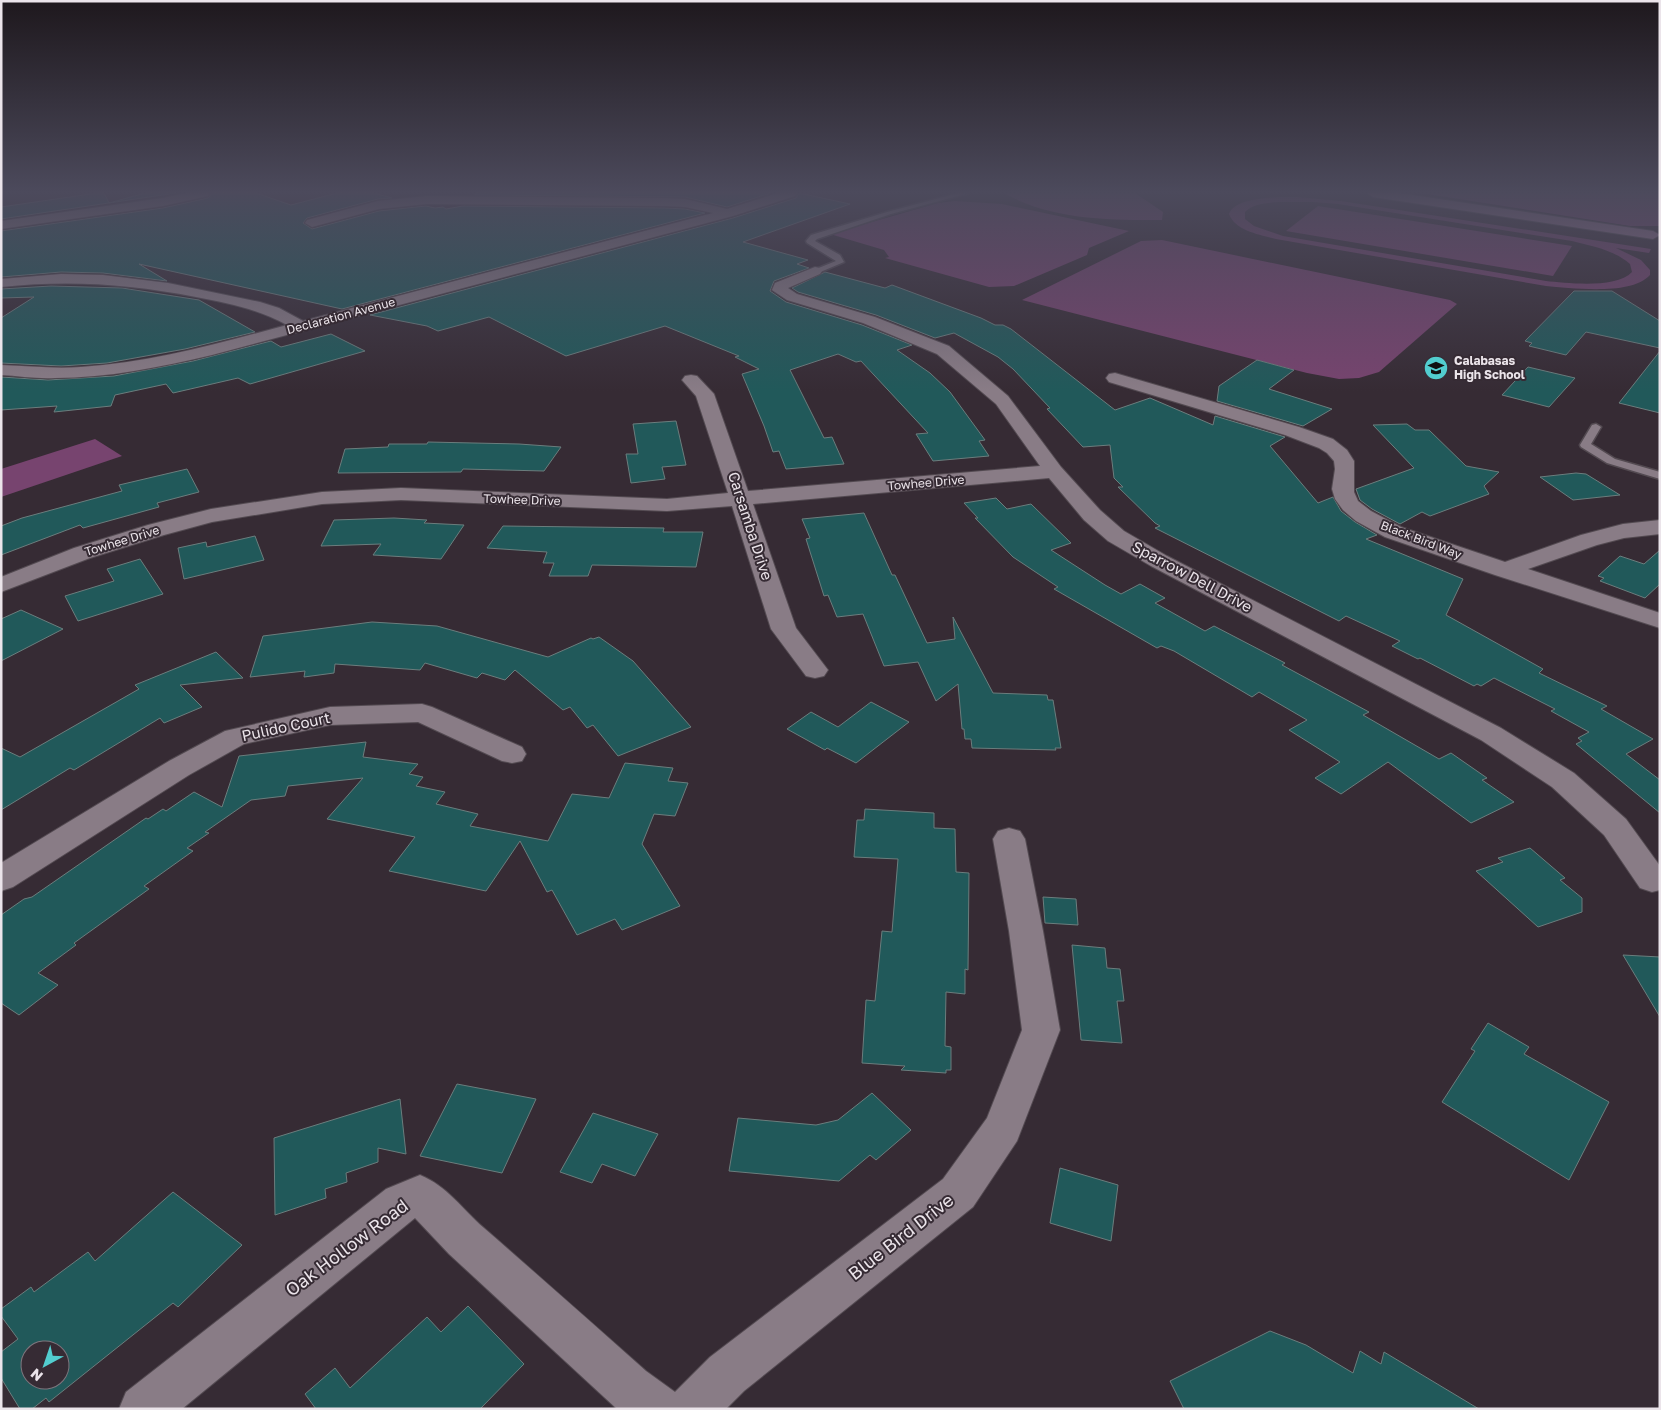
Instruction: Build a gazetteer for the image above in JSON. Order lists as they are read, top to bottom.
{
  "streets": {
    "street": [
      "Declaration Avenue",
      "Towhee Drive",
      "Carsamba Drive",
      "Black Bird Way",
      "Sparrow Dell Drive",
      "Pulido Court",
      "Blue Bird Drive",
      "Oak Hollow Road"
    ]
  },
  "crossings": [
    ["Towhee Drive", "Carsamba Drive"],
    ["Towhee Drive", "Sparrow Dell Drive"]
  ],
  "places": {
    "school or university": ["Calabasas High School"]
  },
  "north": "bottom left"
}
